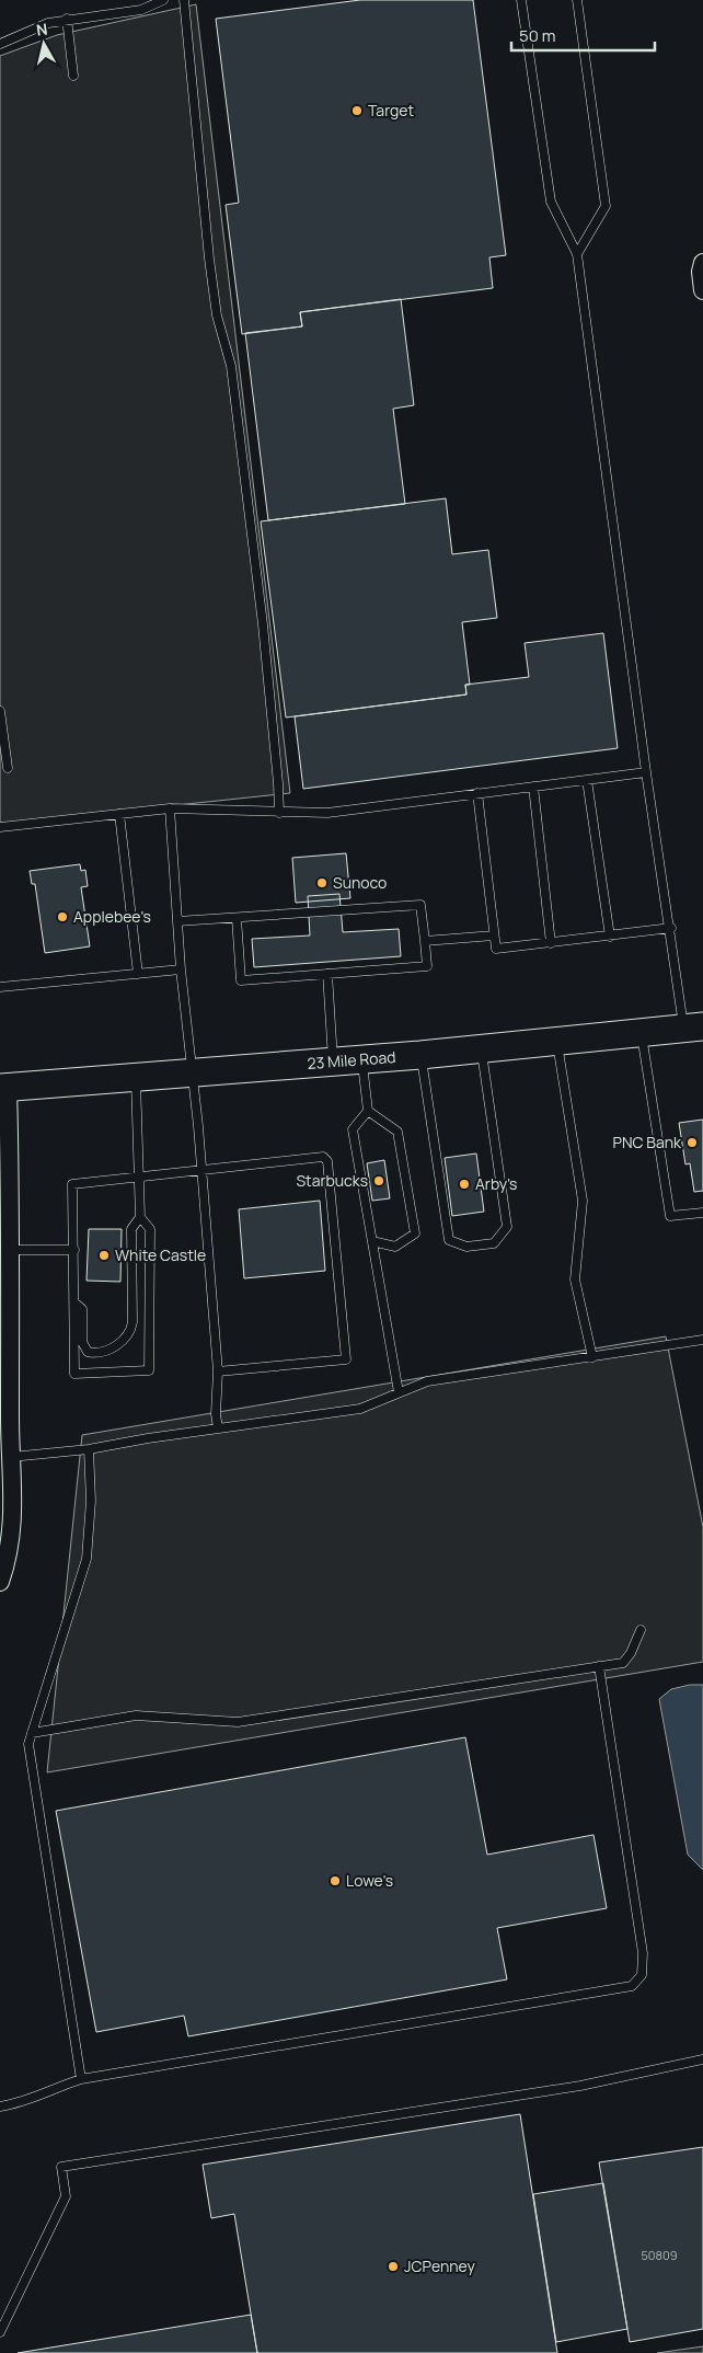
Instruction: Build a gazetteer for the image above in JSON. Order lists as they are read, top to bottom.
{
  "streets": {
    "main road": ["23 Mile Road"]
  },
  "places": [
    "Target",
    "Sunoco",
    "Applebee's",
    "PNC Bank",
    "Starbucks",
    "Arby's",
    "White Castle",
    "Lowe's",
    "JCPenney"
  ],
  "house_numbers": ["50809"],
  "scale_bar": "50 m",
  "north": "top"
}
